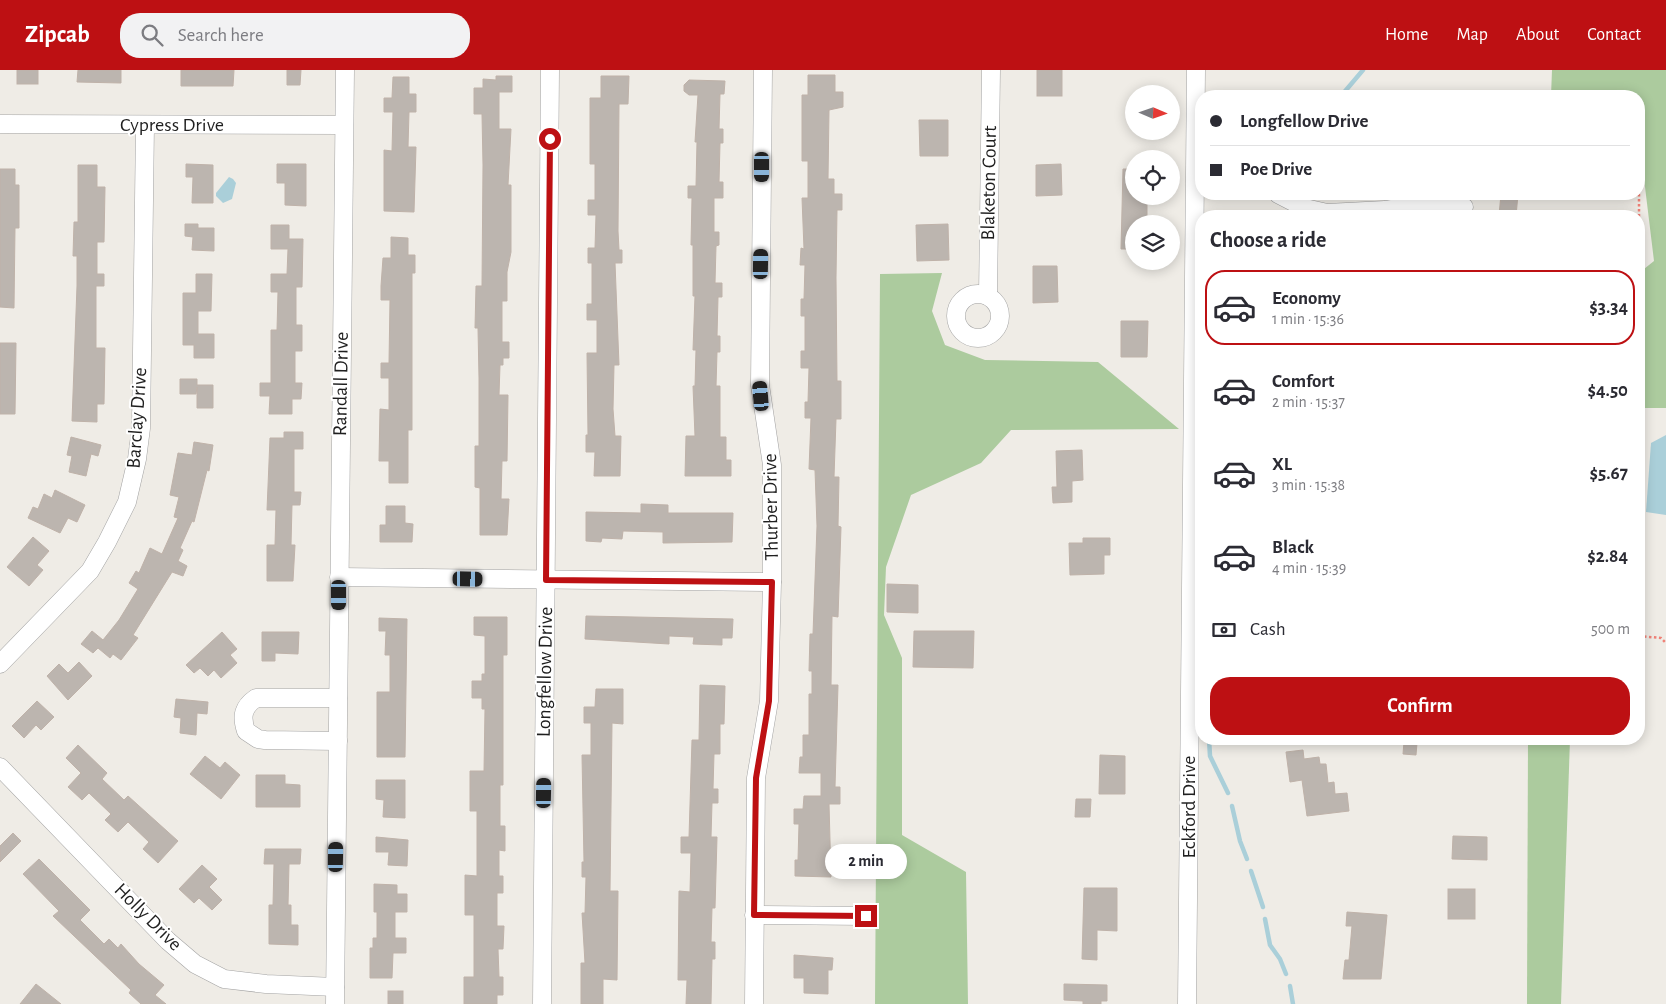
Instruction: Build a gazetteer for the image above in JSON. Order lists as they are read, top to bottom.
{
  "streets": {
    "street": [
      "Cypress Drive",
      "Blaketon Court",
      "Randall Drive",
      "Barclay Drive",
      "Thurber Drive",
      "Longfellow Drive",
      "Eckford Drive",
      "Holly Drive"
    ]
  },
  "crossings": [
    ["Cypress Drive", "Randall Drive"],
    ["Cypress Drive", "Barclay Drive"],
    ["Randall Drive", "Holly Drive"]
  ],
  "north": "right",
  "page": {
    "header": "Zipcab",
    "search": "Search here",
    "nav": [
      "Home",
      "Map",
      "About",
      "Contact"
    ],
    "banner": ["Longfellow Drive", "Poe Drive"],
    "heading": "Choose a ride",
    "list": [
      {
        "name": "Economy",
        "note": "1 min · 15:36",
        "value": "$3.34"
      },
      {
        "name": "Comfort",
        "note": "2 min · 15:37",
        "value": "$4.50"
      },
      {
        "name": "XL",
        "note": "3 min · 15:38",
        "value": "$5.67"
      },
      {
        "name": "Black",
        "note": "4 min · 15:39",
        "value": "$2.84"
      }
    ],
    "pay": ["Cash", "500 m"],
    "buttons": "Confirm",
    "bubble": "2 min"
  }
}
